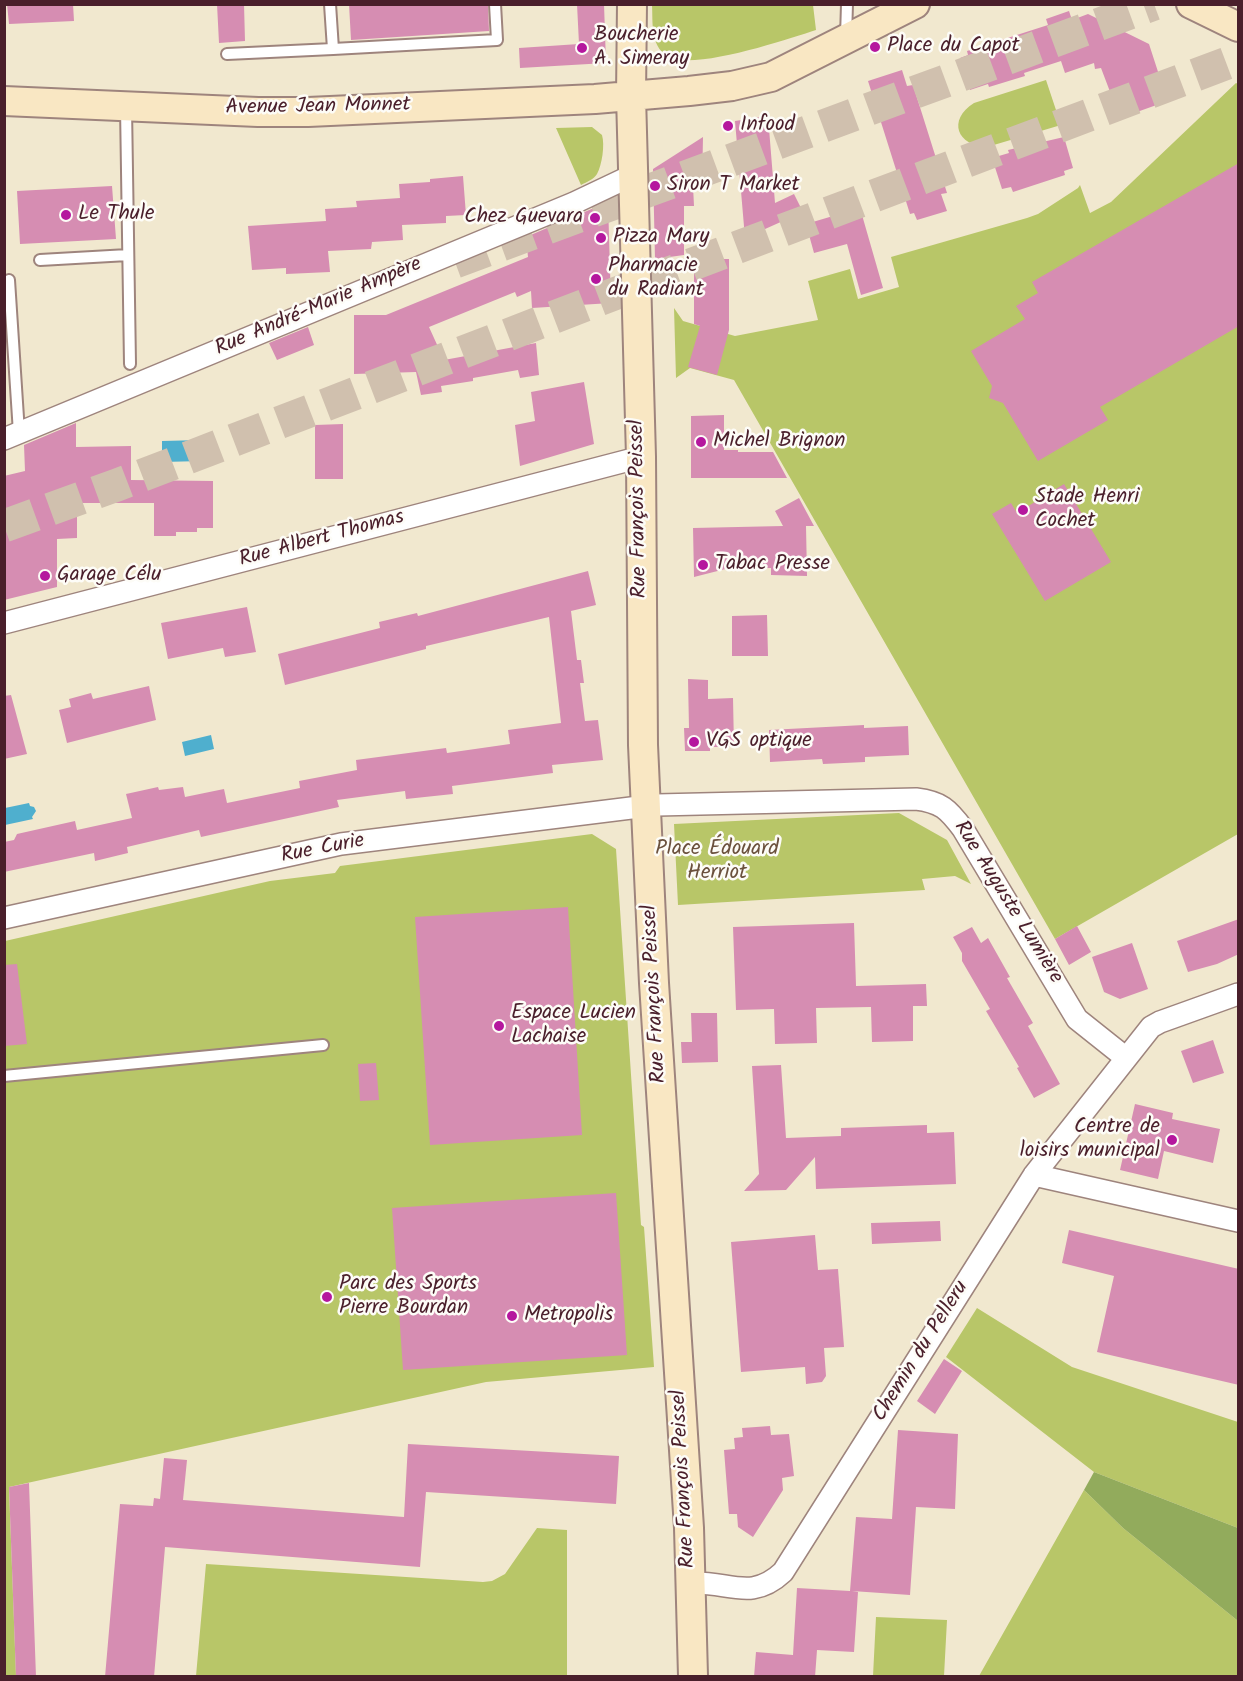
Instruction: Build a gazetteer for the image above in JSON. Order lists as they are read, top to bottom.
{
  "streets": {
    "main road": ["Avenue Jean Monnet", "Rue François Peissel"],
    "street": [
      "Rue André-Marie Ampère",
      "Rue Albert Thomas",
      "Rue Curie",
      "Rue Auguste Lumière",
      "Chemin du Pelleru"
    ]
  },
  "crossings": [
    ["Avenue Jean Monnet", "Rue François Peissel"],
    ["Rue André-Marie Ampère", "Rue François Peissel"],
    ["Rue François Peissel", "Rue Albert Thomas"],
    ["Rue François Peissel", "Rue Curie"],
    ["Rue François Peissel", "Rue Auguste Lumière"],
    ["Rue François Peissel", "Chemin du Pelleru"],
    ["Rue Curie", "Rue Auguste Lumière"],
    ["Rue Auguste Lumière", "Chemin du Pelleru"]
  ],
  "parks": ["Place Édouard Herriot"],
  "places": [
    "Place du Capot",
    "Boucherie A. Simeray",
    "Infood",
    "Siron T Market",
    "Le Thule",
    "Chez Guevara",
    "Pizza Mary",
    "Pharmacie du Radiant",
    "Michel Brignon",
    "Stade Henri Cochet",
    "Tabac Presse",
    "Garage Célu",
    "VGS optique",
    "Espace Lucien Lachaise",
    "Centre de loisirs municipal",
    "Parc des Sports Pierre Bourdan",
    "Metropolis"
  ]
}
